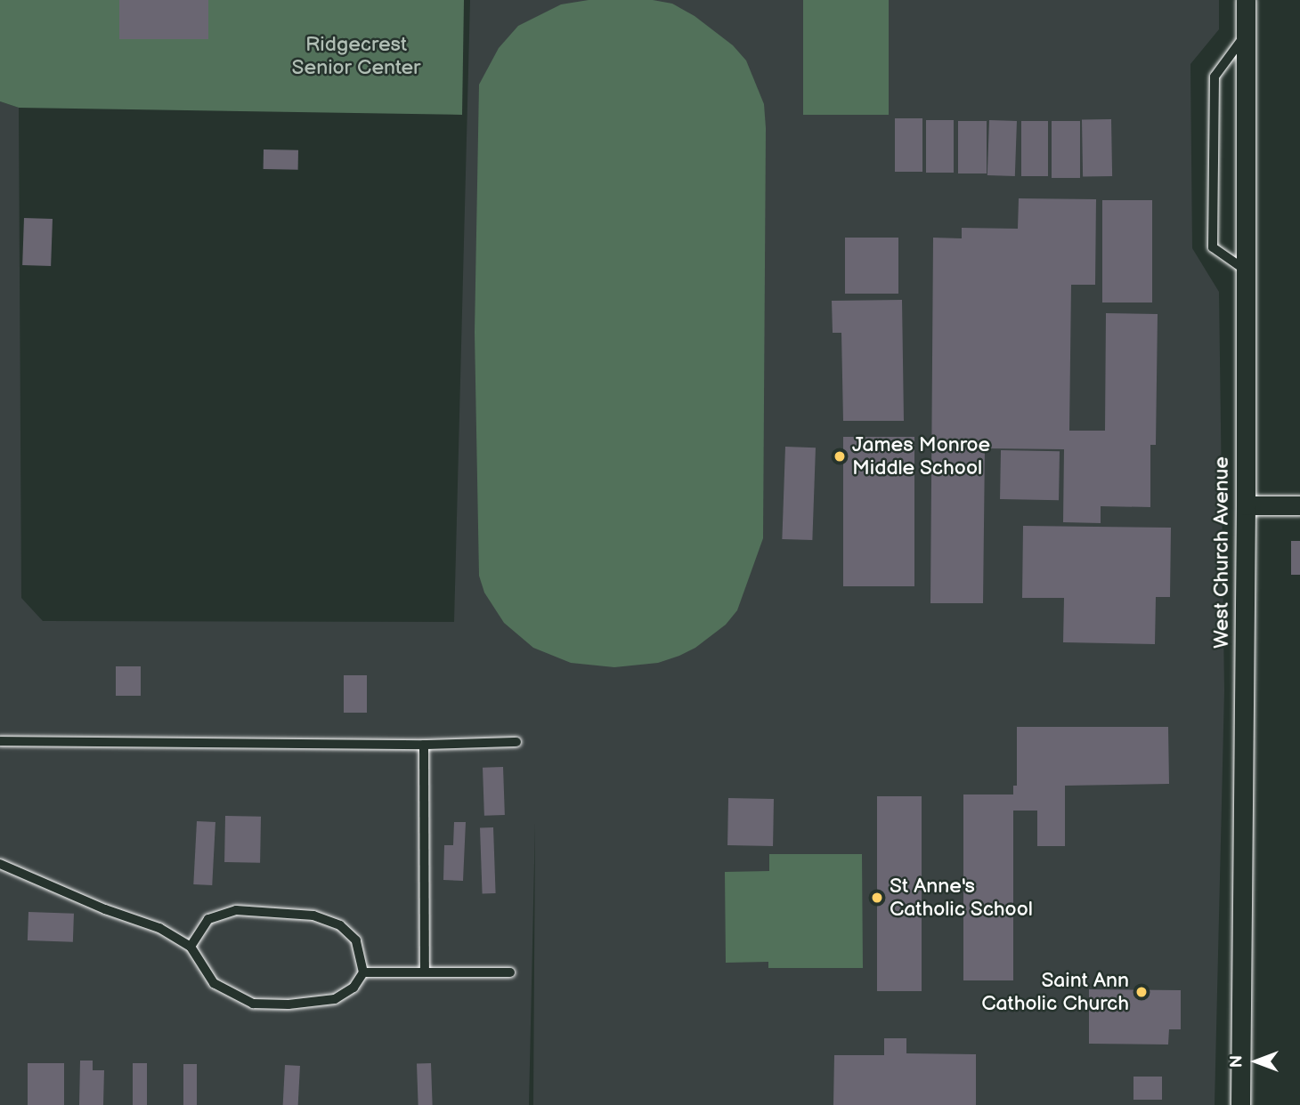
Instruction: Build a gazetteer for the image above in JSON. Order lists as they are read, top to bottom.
{
  "streets": {
    "street": ["West Church Avenue"]
  },
  "parks": ["Ridgecrest Senior Center"],
  "places": ["James Monroe Middle School", "St Anne's Catholic School", "Saint Ann Catholic Church"],
  "north": "left"
}
